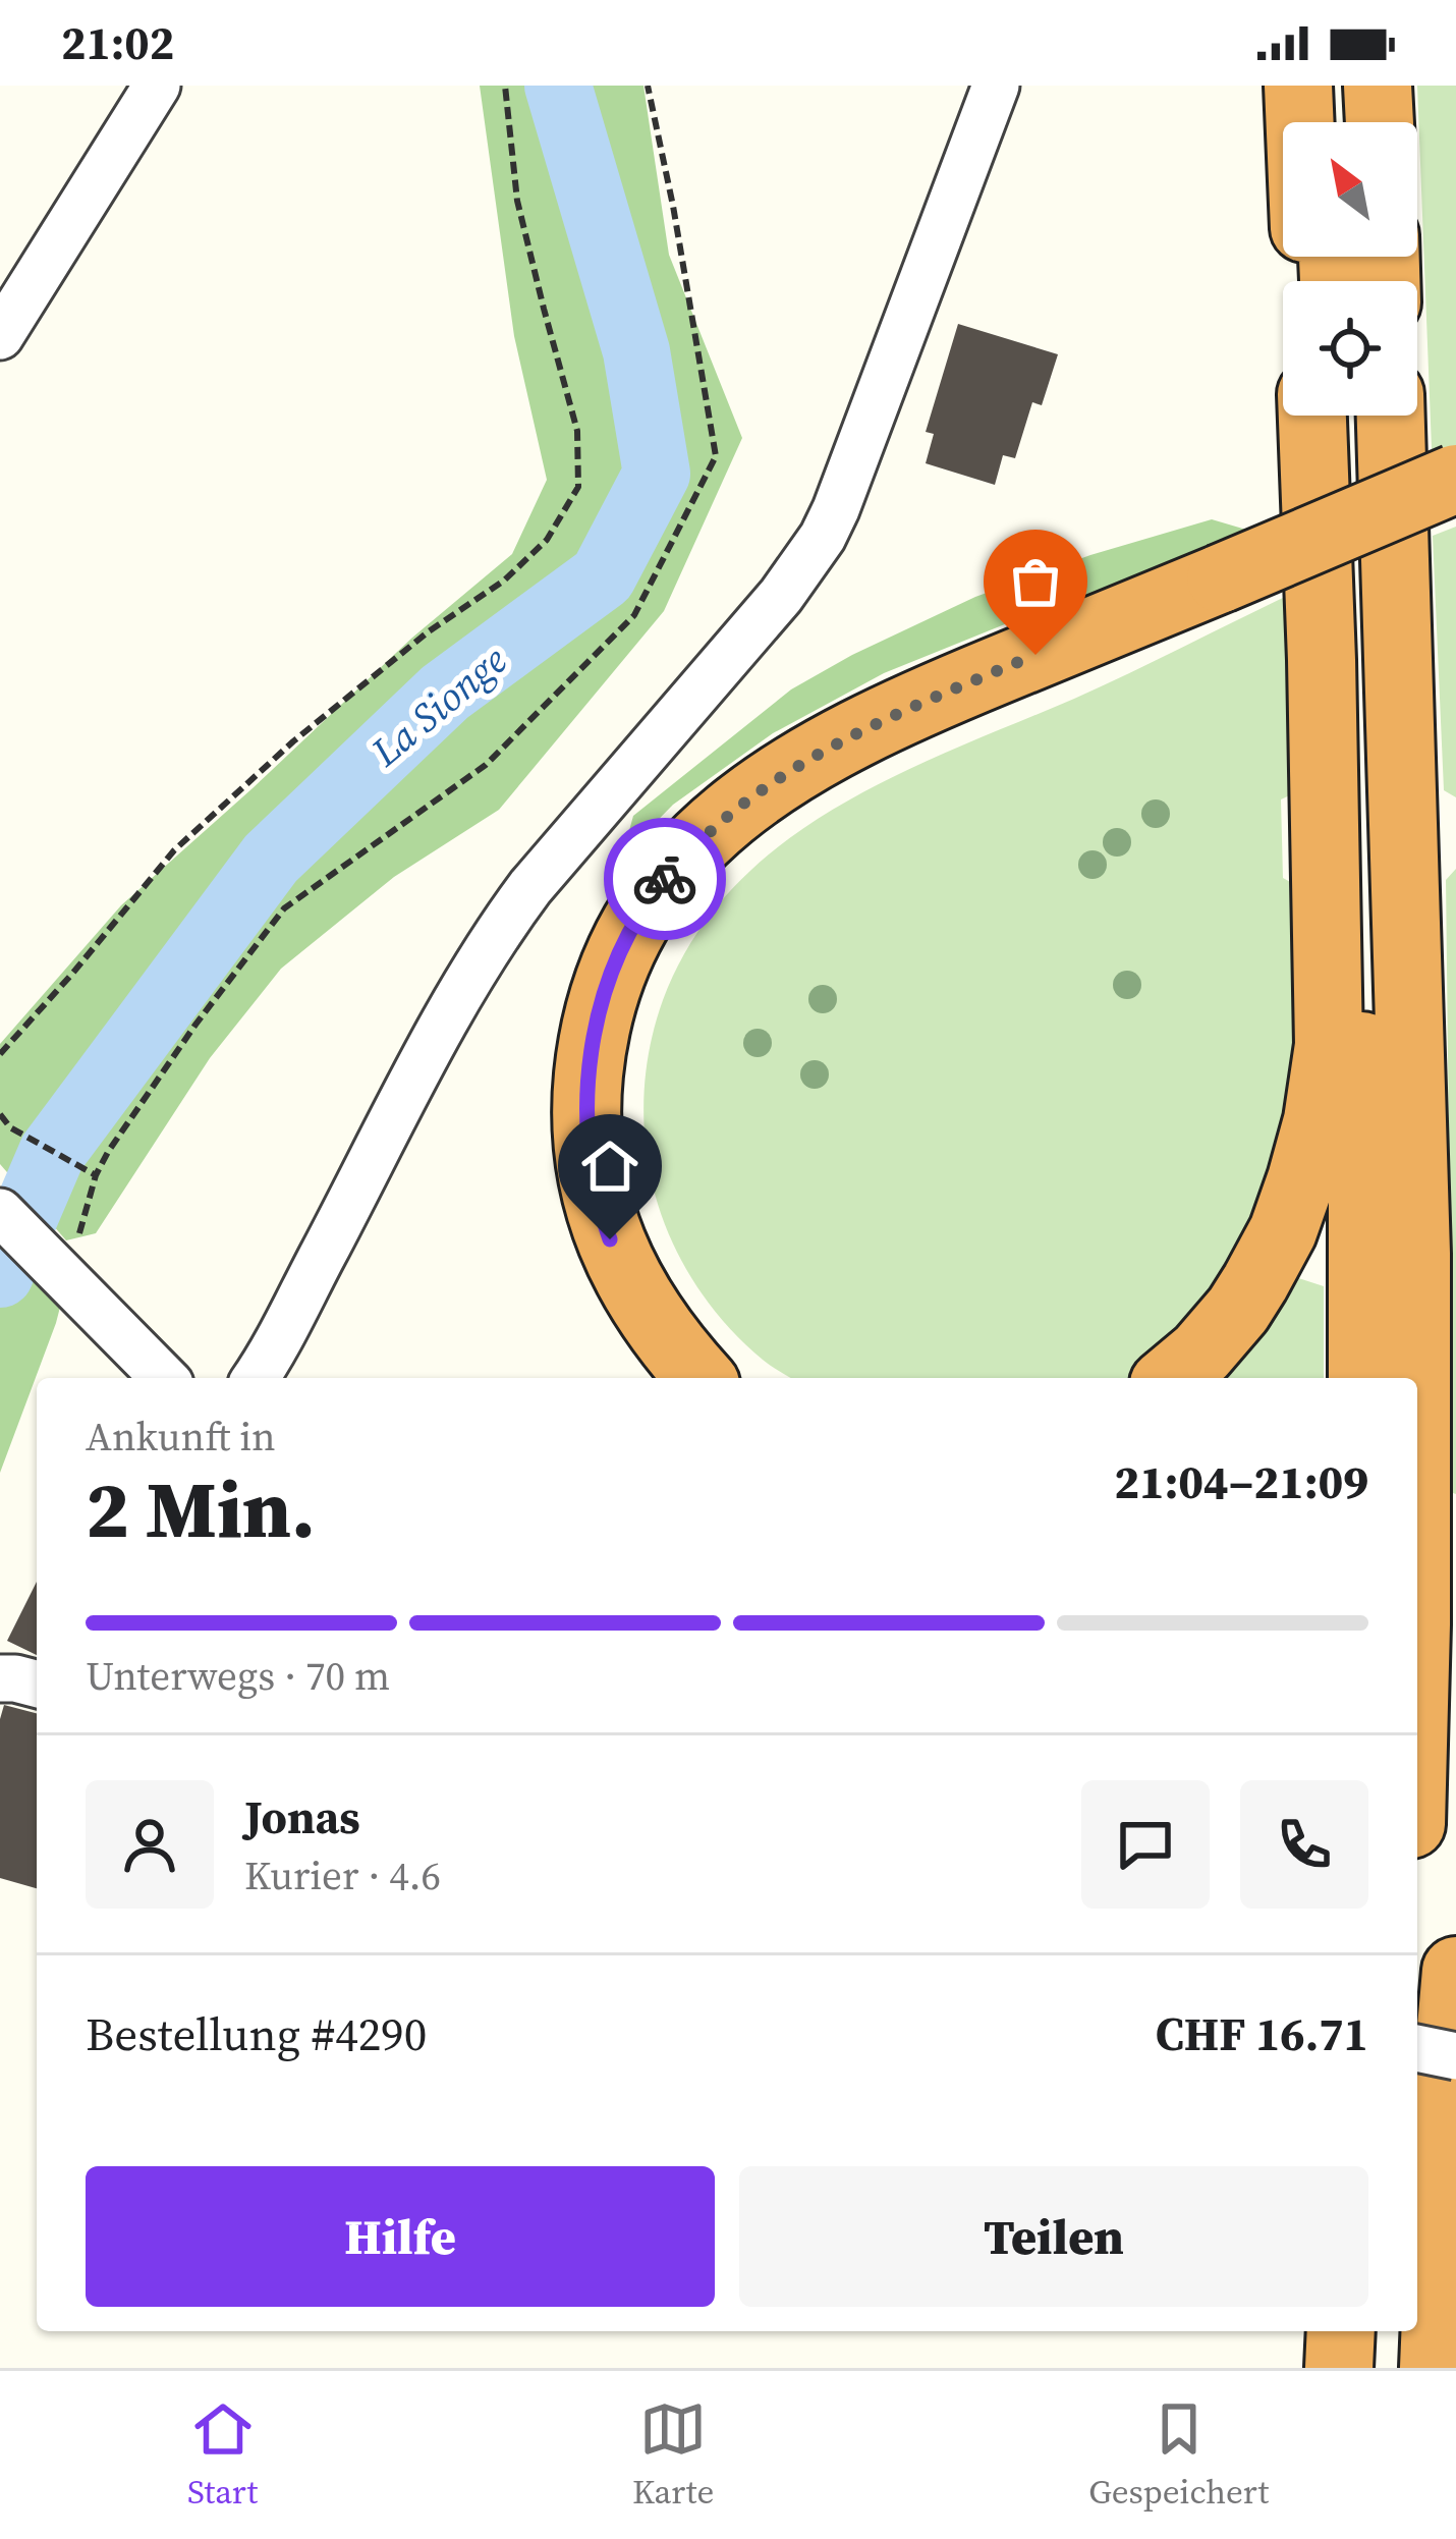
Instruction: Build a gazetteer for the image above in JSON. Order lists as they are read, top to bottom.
{
  "water": ["La Sionge"],
  "north": "top left",
  "page": {
    "status": "21:02",
    "heading": ["2 Min.", "Ankunft in", "21:04–21:09"],
    "panel": [
      "Jonas",
      "Kurier · 4.6",
      "Bestellung #4290",
      "CHF 16.71"
    ],
    "bar": "Unterwegs · 70 m",
    "buttons": ["Hilfe", "Teilen"],
    "tabs": ["Start", "Karte", "Gespeichert"]
  }
}
